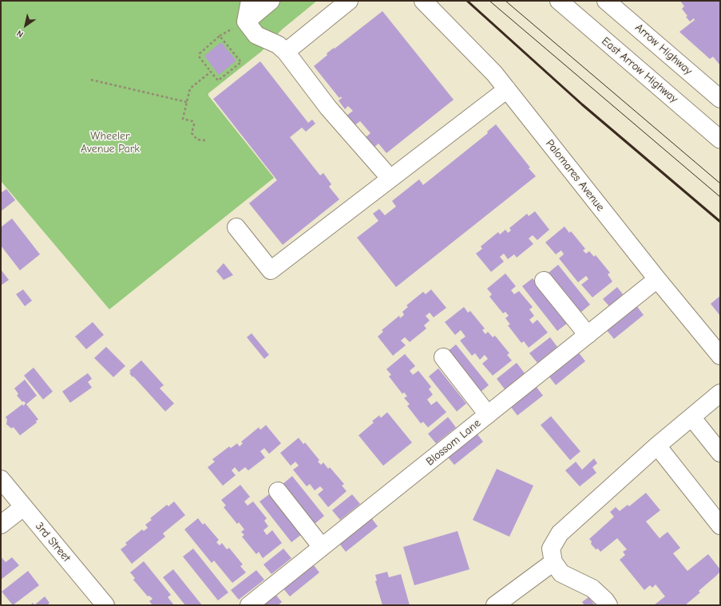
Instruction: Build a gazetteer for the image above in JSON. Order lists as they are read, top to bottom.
{
  "streets": {
    "street": [
      "Arrow Highway",
      "East Arrow Highway",
      "Palomares Avenue",
      "Blossom Lane",
      "3rd Street"
    ]
  },
  "crossings": [
    ["Palomares Avenue", "Blossom Lane"]
  ],
  "parks": ["Wheeler Avenue Park"],
  "north": "bottom left"
}
